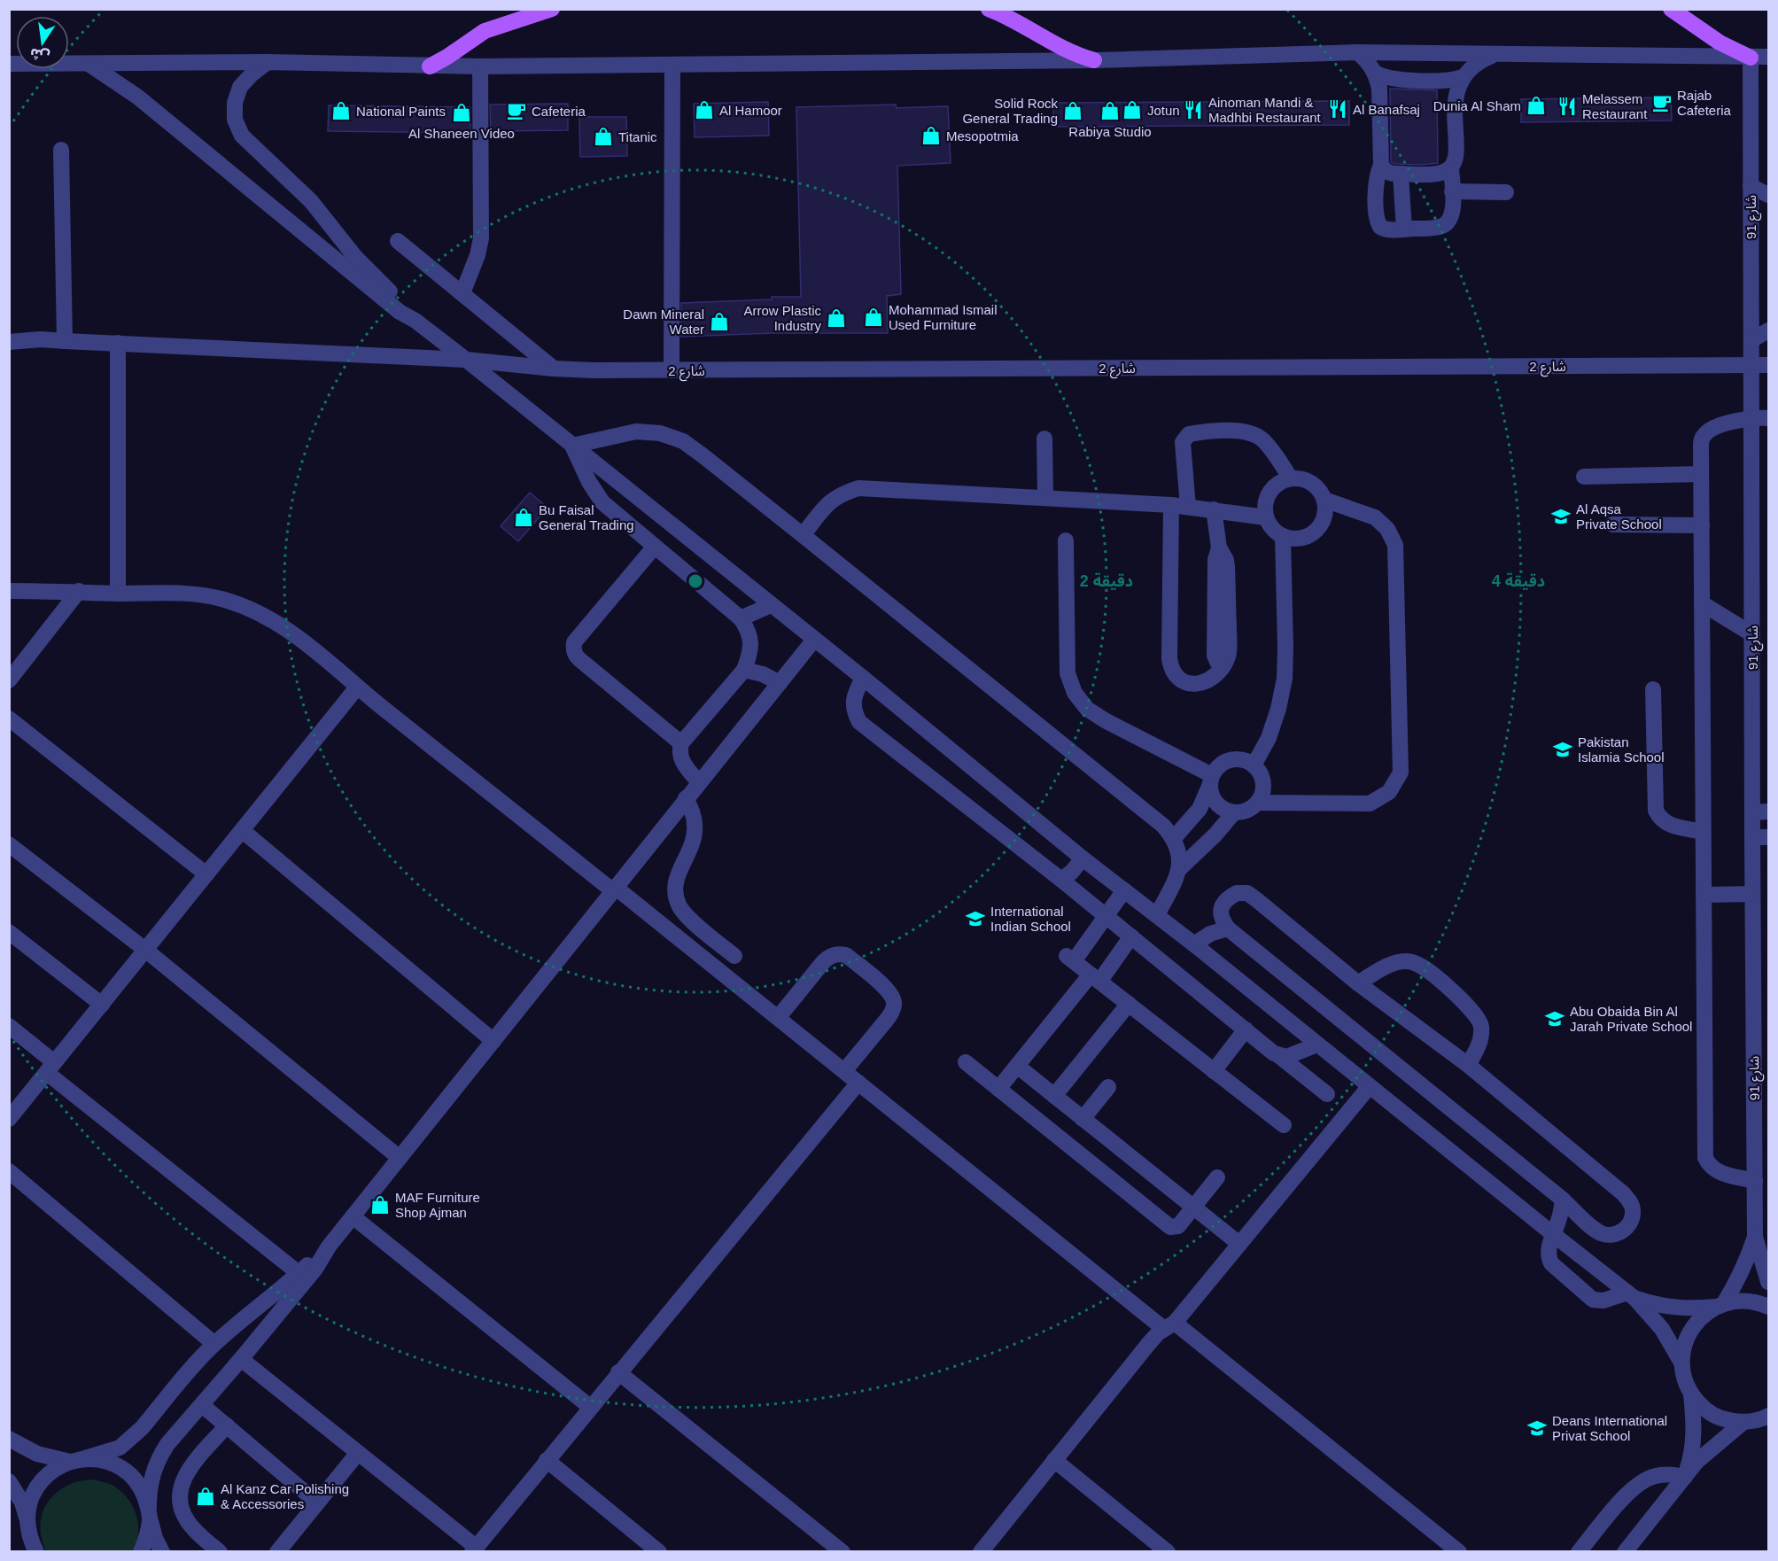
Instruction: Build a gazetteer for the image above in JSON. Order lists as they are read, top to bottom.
{
  "streets": {
    "street": ["شارع 91", "شارع 2"]
  },
  "crossings": [
    ["شارع 91", "شارع 2"]
  ],
  "places": {
    "cafe": ["Rajab Cafeteria", "Cafeteria"],
    "shop": [
      "Dunia Al Sham",
      "Al Hamoor",
      "Jotun",
      "National Paints",
      "Solid Rock General Trading",
      "Rabiya Studio",
      "Al Shaneen Video",
      "Mesopotmia",
      "Titanic",
      "Mohammad Ismail Used Furniture",
      "Arrow Plastic Industry",
      "Dawn Mineral Water",
      "Bu Faisal General Trading",
      "MAF Furniture Shop Ajman",
      "Al Kanz Car Polishing & Accessories"
    ],
    "restaurant": ["Melassem Restaurant", "Al Banafsaj", "Ainoman Mandi & Madhbi Restaurant"],
    "school or university": [
      "Al Aqsa Private School",
      "Pakistan Islamia School",
      "International Indian School",
      "Abu Obaida Bin Al Jarah Private School",
      "Deans International Privat School"
    ]
  },
  "north": "bottom",
  "rings": ["2 دقيقة", "4 دقيقة"]
}
